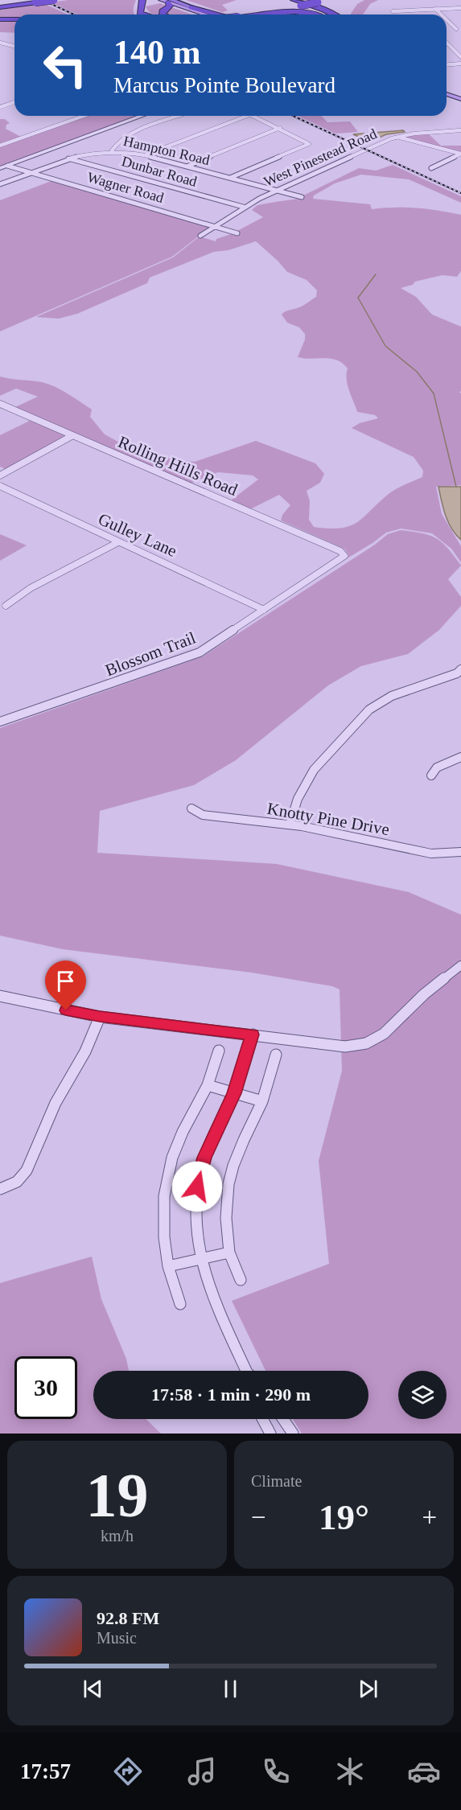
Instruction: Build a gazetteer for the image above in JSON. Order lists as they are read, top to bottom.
{
  "streets": {
    "street": [
      "Hampton Road",
      "West Pinestead Road",
      "Dunbar Road",
      "Wagner Road",
      "Rolling Hills Road",
      "Gulley Lane",
      "Blossom Trail",
      "Knotty Pine Drive"
    ]
  },
  "crossings": [
    ["Hampton Road", "West Pinestead Road"],
    ["Hampton Road", "Dunbar Road"],
    ["Hampton Road", "Wagner Road"],
    ["West Pinestead Road", "Dunbar Road"],
    ["West Pinestead Road", "Wagner Road"],
    ["Rolling Hills Road", "Blossom Trail"],
    ["Gulley Lane", "Blossom Trail"]
  ],
  "page": {
    "turn": ["140 m", "Marcus Pointe Boulevard"],
    "limit": "30",
    "trip": "17:58 · 1 min · 290 m",
    "tile": [
      ["19", "km/h"],
      "Climate"
    ],
    "heat": ["−", "19°", "+"],
    "song": ["92.8 FM", "Music"],
    "tabs": "17:57"
  }
}
